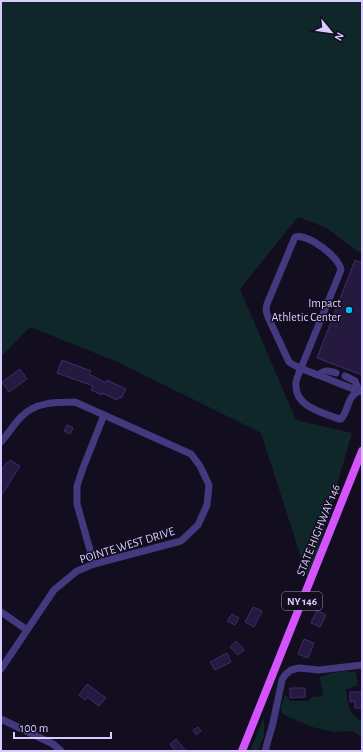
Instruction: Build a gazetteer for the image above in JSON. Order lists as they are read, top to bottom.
{
  "streets": {
    "main road": ["STATE HIGHWAY 146", "NY 146"],
    "street": ["POINTE WEST DRIVE"]
  },
  "places": ["Impact Athletic Center"],
  "scale_bar": "100 m",
  "north": "bottom right"
}
